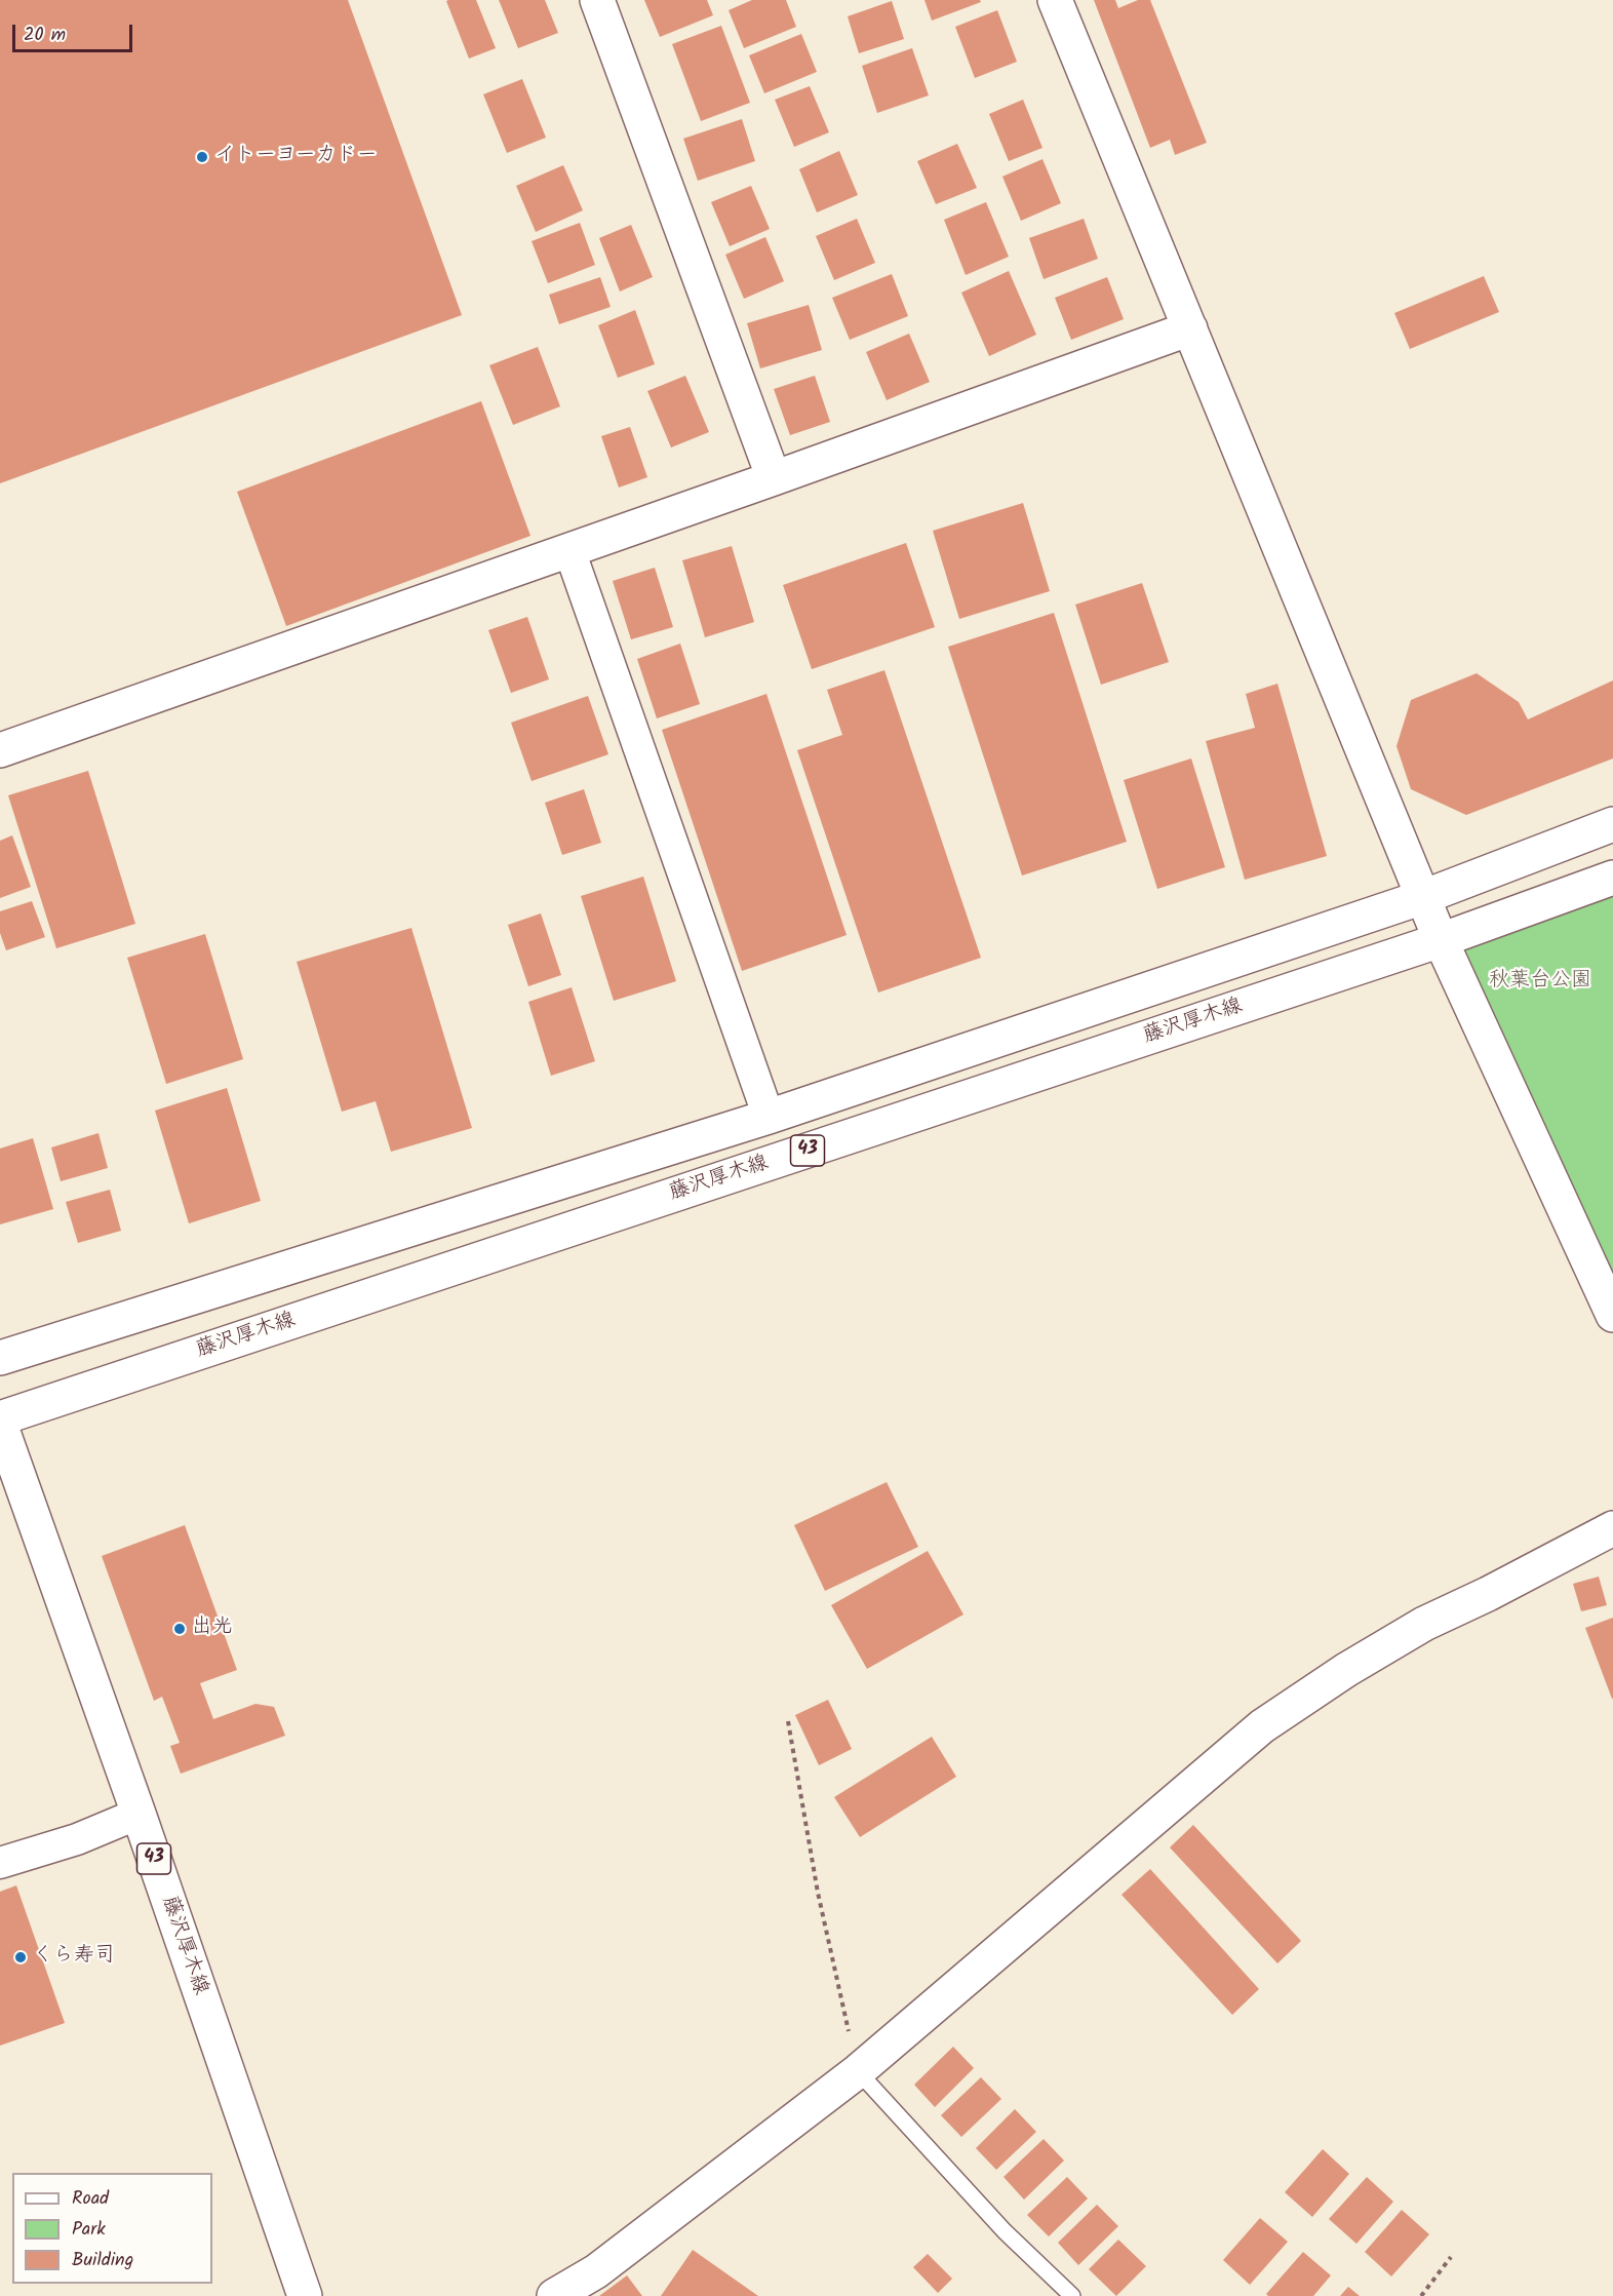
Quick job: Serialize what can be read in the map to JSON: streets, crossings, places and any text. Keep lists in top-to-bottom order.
{
  "streets": {
    "street": ["藤沢厚木線", "43"]
  },
  "parks": ["秋葉台公園"],
  "places": ["イトーヨーカドー", "出光", "くら寿司"],
  "legend": ["Road", "Park", "Building"],
  "scale_bar": "20 m"
}
